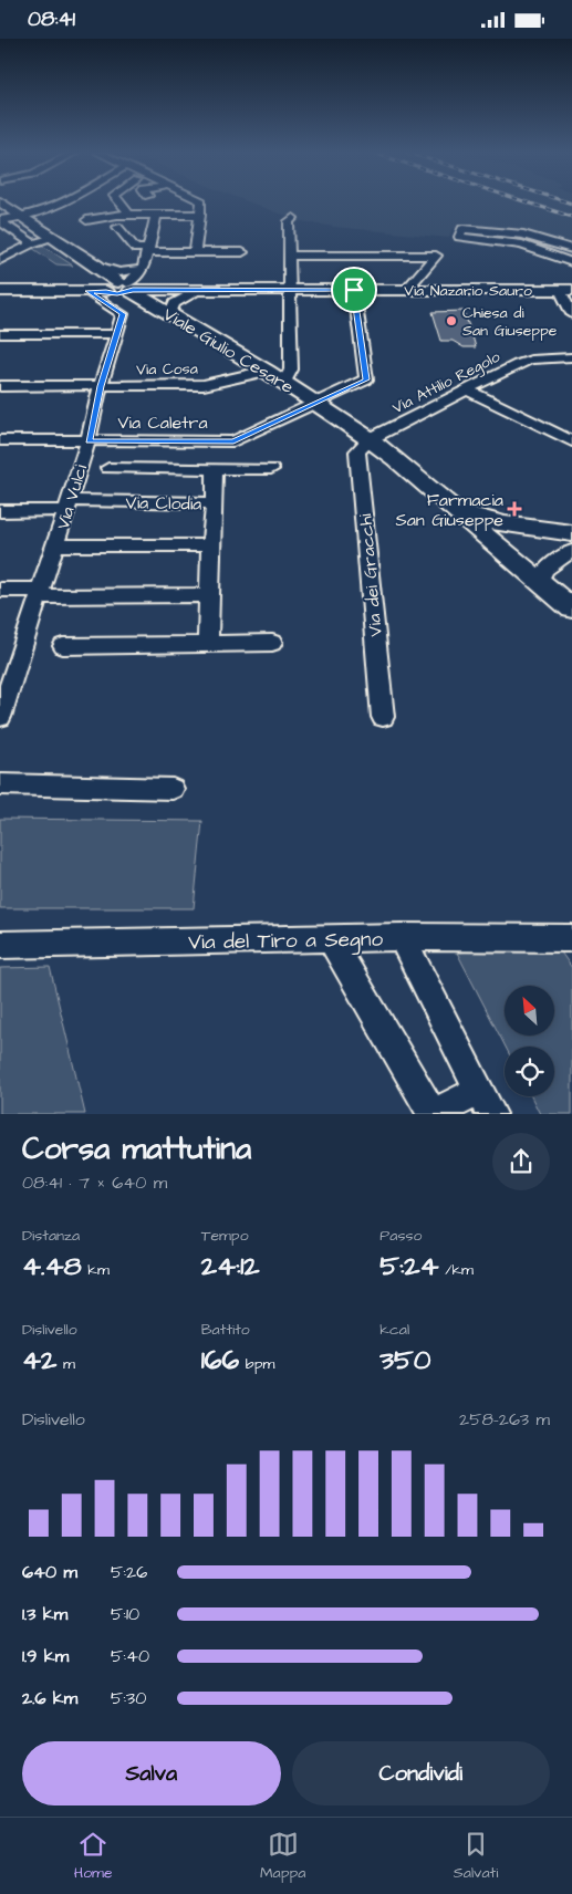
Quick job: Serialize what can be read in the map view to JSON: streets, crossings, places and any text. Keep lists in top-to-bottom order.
{
  "streets": {
    "main road": ["Via Nazario Sauro", "Viale Giulio Cesare"],
    "street": [
      "Via Cosa",
      "Via Attilio Regolo",
      "Via Caletra",
      "Via Vulci",
      "Via Clodia",
      "Via dei Gracchi",
      "Via del Tiro a Segno"
    ]
  },
  "crossings": [
    ["Via Nazario Sauro", "Viale Giulio Cesare"],
    ["Via Nazario Sauro", "Via Caletra"],
    ["Via Nazario Sauro", "Via Vulci"],
    ["Viale Giulio Cesare", "Via Cosa"],
    ["Viale Giulio Cesare", "Via Attilio Regolo"],
    ["Viale Giulio Cesare", "Via Caletra"],
    ["Viale Giulio Cesare", "Via dei Gracchi"],
    ["Via Cosa", "Via Vulci"],
    ["Via Attilio Regolo", "Via dei Gracchi"],
    ["Via Caletra", "Via Vulci"],
    ["Via Vulci", "Via Clodia"]
  ],
  "places": {
    "other": ["Chiesa di San Giuseppe"],
    "health": ["Farmacia San Giuseppe"]
  },
  "north": "top left",
  "page": {
    "status": "08:41",
    "heading": ["Corsa mattutina", "08:41 · 7 × 640 m"],
    "stats": [
      ["Distanza", "4.48 km"],
      ["Tempo", "24:12"],
      ["Passo", "5:24 /km"],
      ["Dislivello", "42 m"],
      ["Battito", "166 bpm"],
      ["kcal", "350"]
    ],
    "chart": ["Dislivello", "258–263 m"],
    "list": [
      {
        "name": "640 m",
        "note": "5:26"
      },
      {
        "name": "1.3 km",
        "note": "5:10"
      },
      {
        "name": "1.9 km",
        "note": "5:40"
      },
      {
        "name": "2.6 km",
        "note": "5:30"
      }
    ],
    "buttons": ["Salva", "Condividi"],
    "tabs": ["Home", "Mappa", "Salvati"]
  }
}
